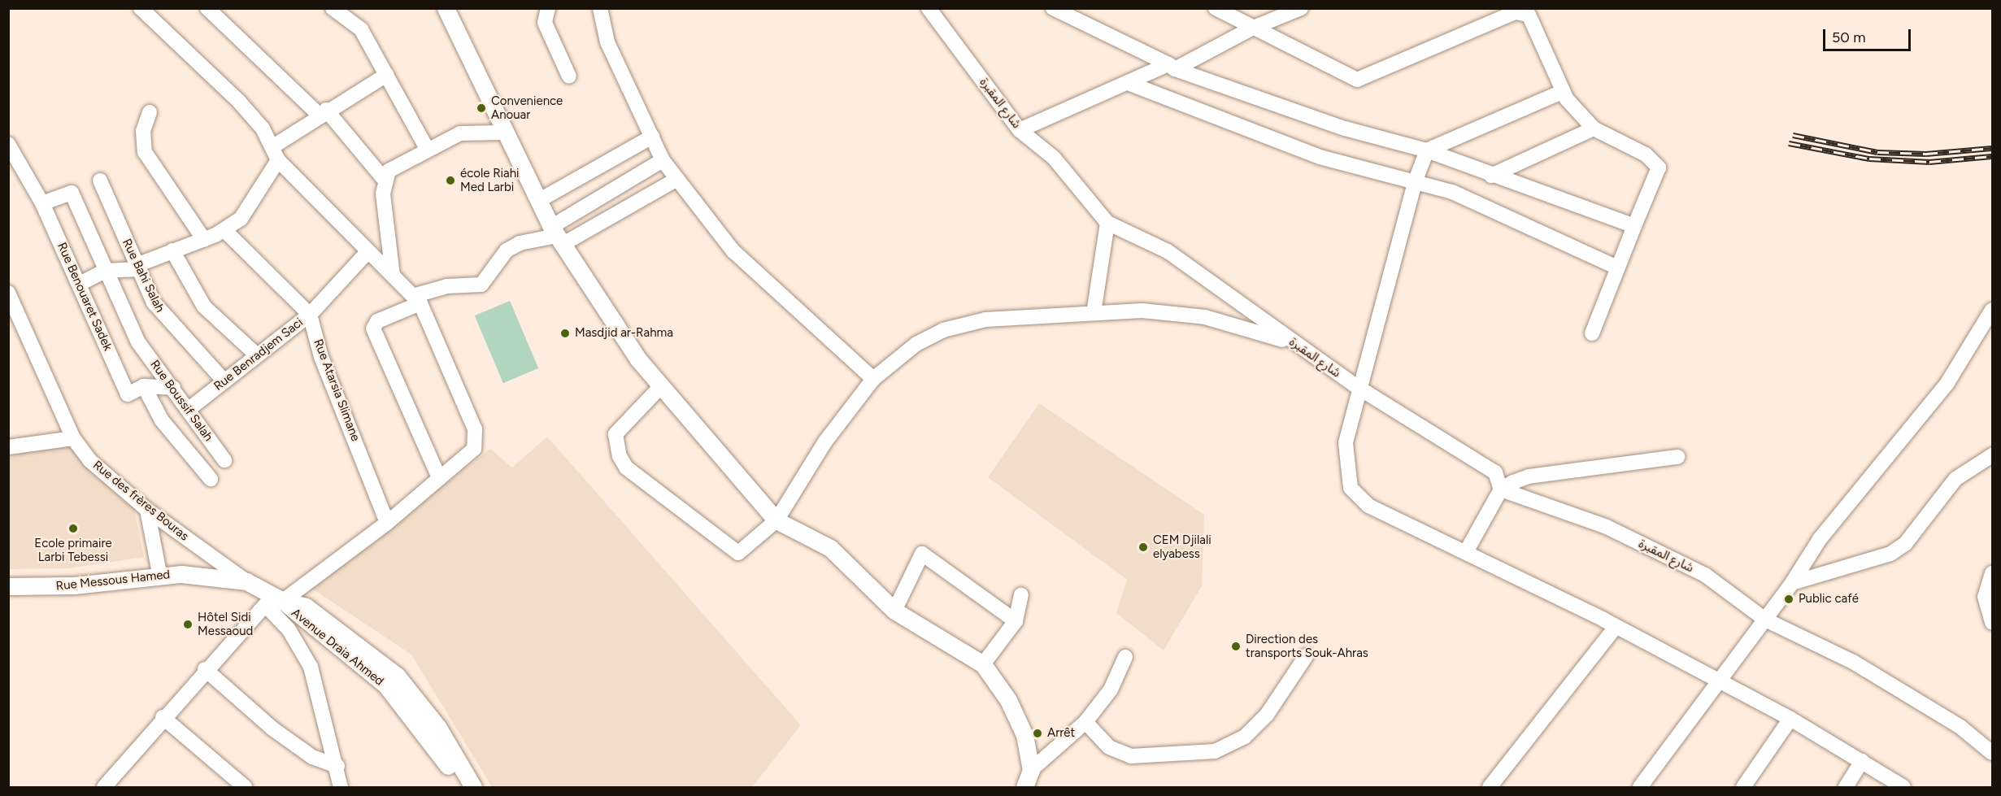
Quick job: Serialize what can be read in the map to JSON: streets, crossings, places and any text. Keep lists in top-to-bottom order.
{
  "streets": {
    "street": [
      "شارع المقبرة",
      "Rue Bahi Salah",
      "Rue Benouaret Sadek",
      "Rue Benradjem Saci",
      "Rue Atarsia Slimane",
      "Rue Boussif Salah",
      "Rue des frères Bouras",
      "Rue Messous Hamed",
      "Avenue Draia Ahmed"
    ]
  },
  "crossings": [
    ["Rue Bahi Salah", "Rue Benradjem Saci"],
    ["Rue Benouaret Sadek", "Rue Boussif Salah"],
    ["Rue Benradjem Saci", "Rue Atarsia Slimane"],
    ["Rue Benradjem Saci", "Rue Boussif Salah"],
    ["Rue des frères Bouras", "Rue Messous Hamed"],
    ["Rue des frères Bouras", "Avenue Draia Ahmed"]
  ],
  "places": [
    "Convenience Anouar",
    "école Riahi Med Larbi",
    "Masdjid ar-Rahma",
    "Ecole primaire Larbi Tebessi",
    "CEM Djilali elyabess",
    "Public café",
    "Hôtel Sidi Messaoud",
    "Direction des transports Souk-Ahras",
    "Arrêt"
  ],
  "scale_bar": "50 m"
}
